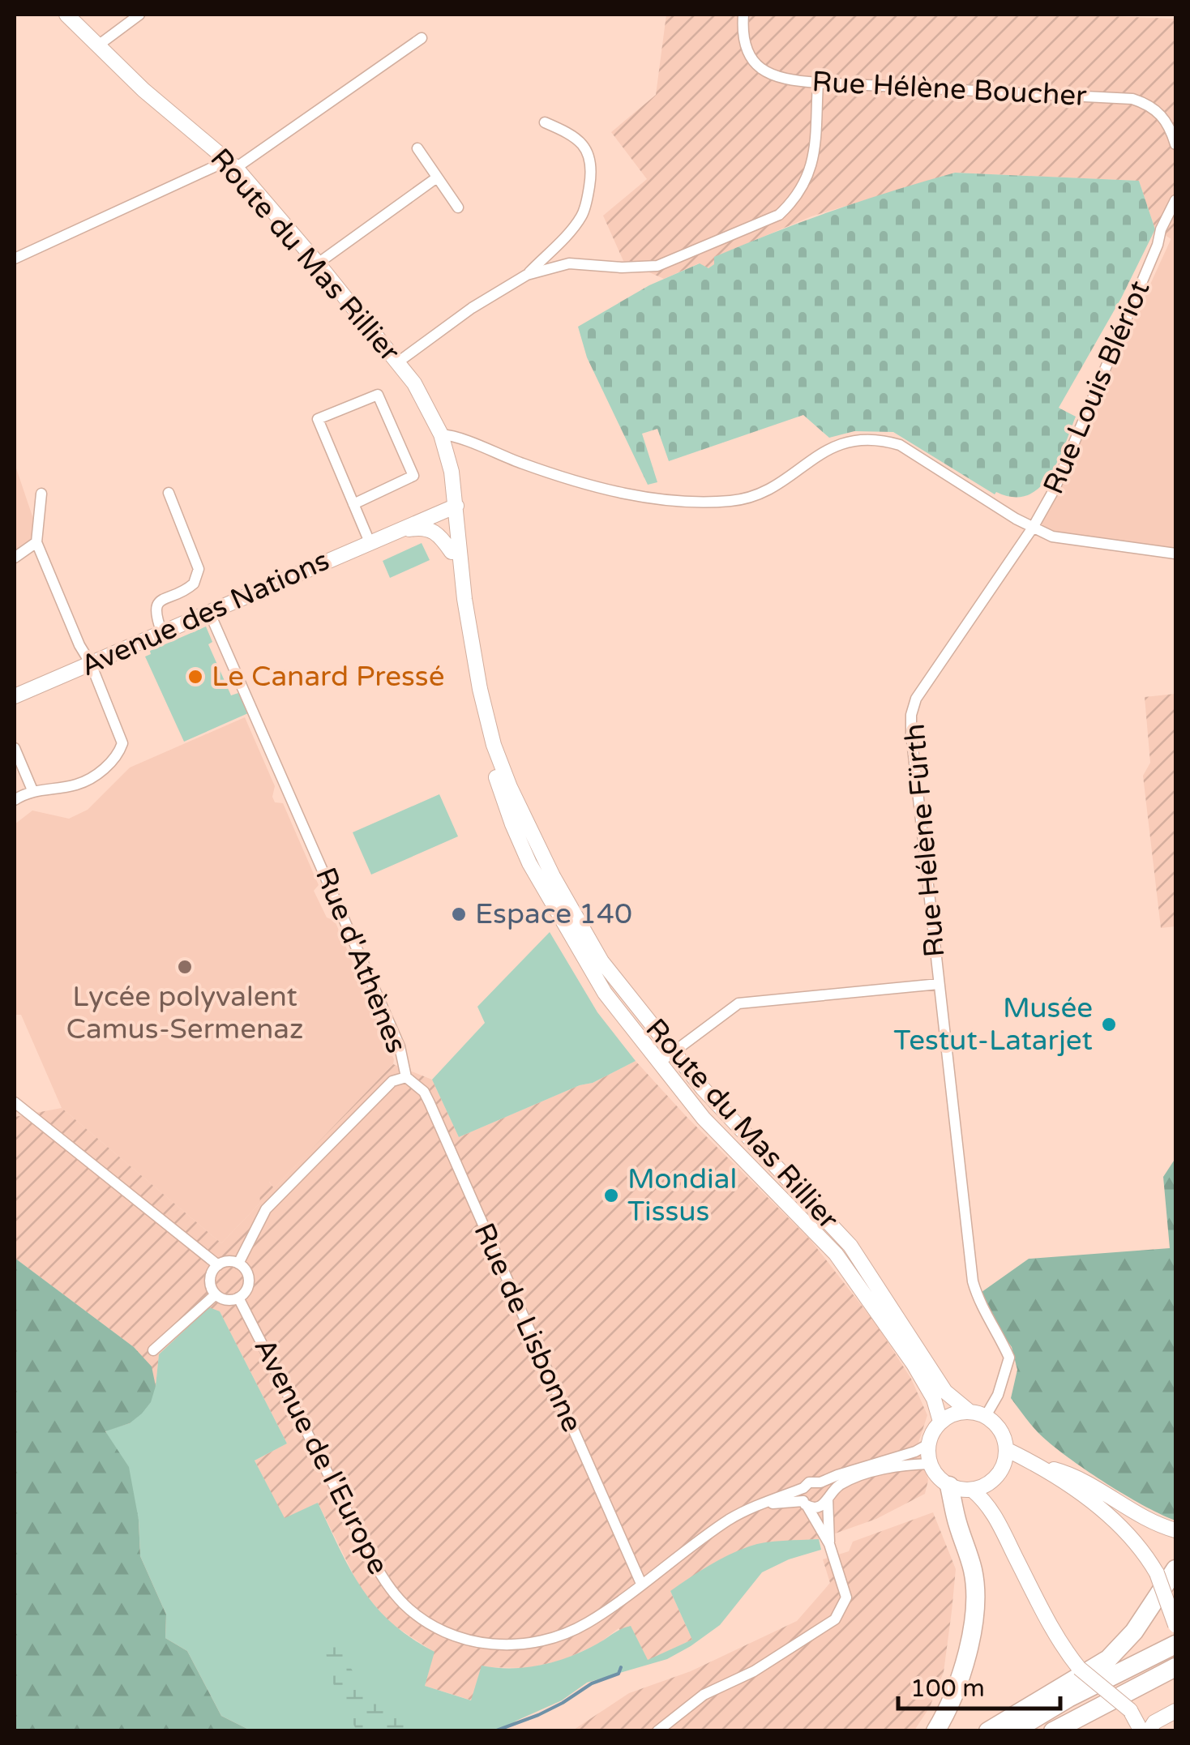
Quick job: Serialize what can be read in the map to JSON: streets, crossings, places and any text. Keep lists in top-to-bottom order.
{
  "streets": {
    "main road": ["Route du Mas Rillier", "Avenue des Nations"],
    "street": [
      "Rue Hélène Boucher",
      "Rue Louis Blériot",
      "Rue Hélène Fürth",
      "Rue d'Athènes",
      "Rue de Lisbonne",
      "Avenue de l'Europe"
    ]
  },
  "crossings": [
    ["Route du Mas Rillier", "Avenue des Nations"],
    ["Route du Mas Rillier", "Rue Hélène Fürth"],
    ["Rue Louis Blériot", "Rue Hélène Fürth"],
    ["Avenue des Nations", "Rue d'Athènes"],
    ["Rue d'Athènes", "Rue de Lisbonne"],
    ["Rue d'Athènes", "Avenue de l'Europe"],
    ["Rue de Lisbonne", "Avenue de l'Europe"]
  ],
  "places": [
    "Le Canard Pressé",
    "Espace 140",
    "Lycée polyvalent Camus-Sermenaz",
    "Musée Testut-Latarjet",
    "Mondial Tissus"
  ],
  "scale_bar": "100 m"
}
